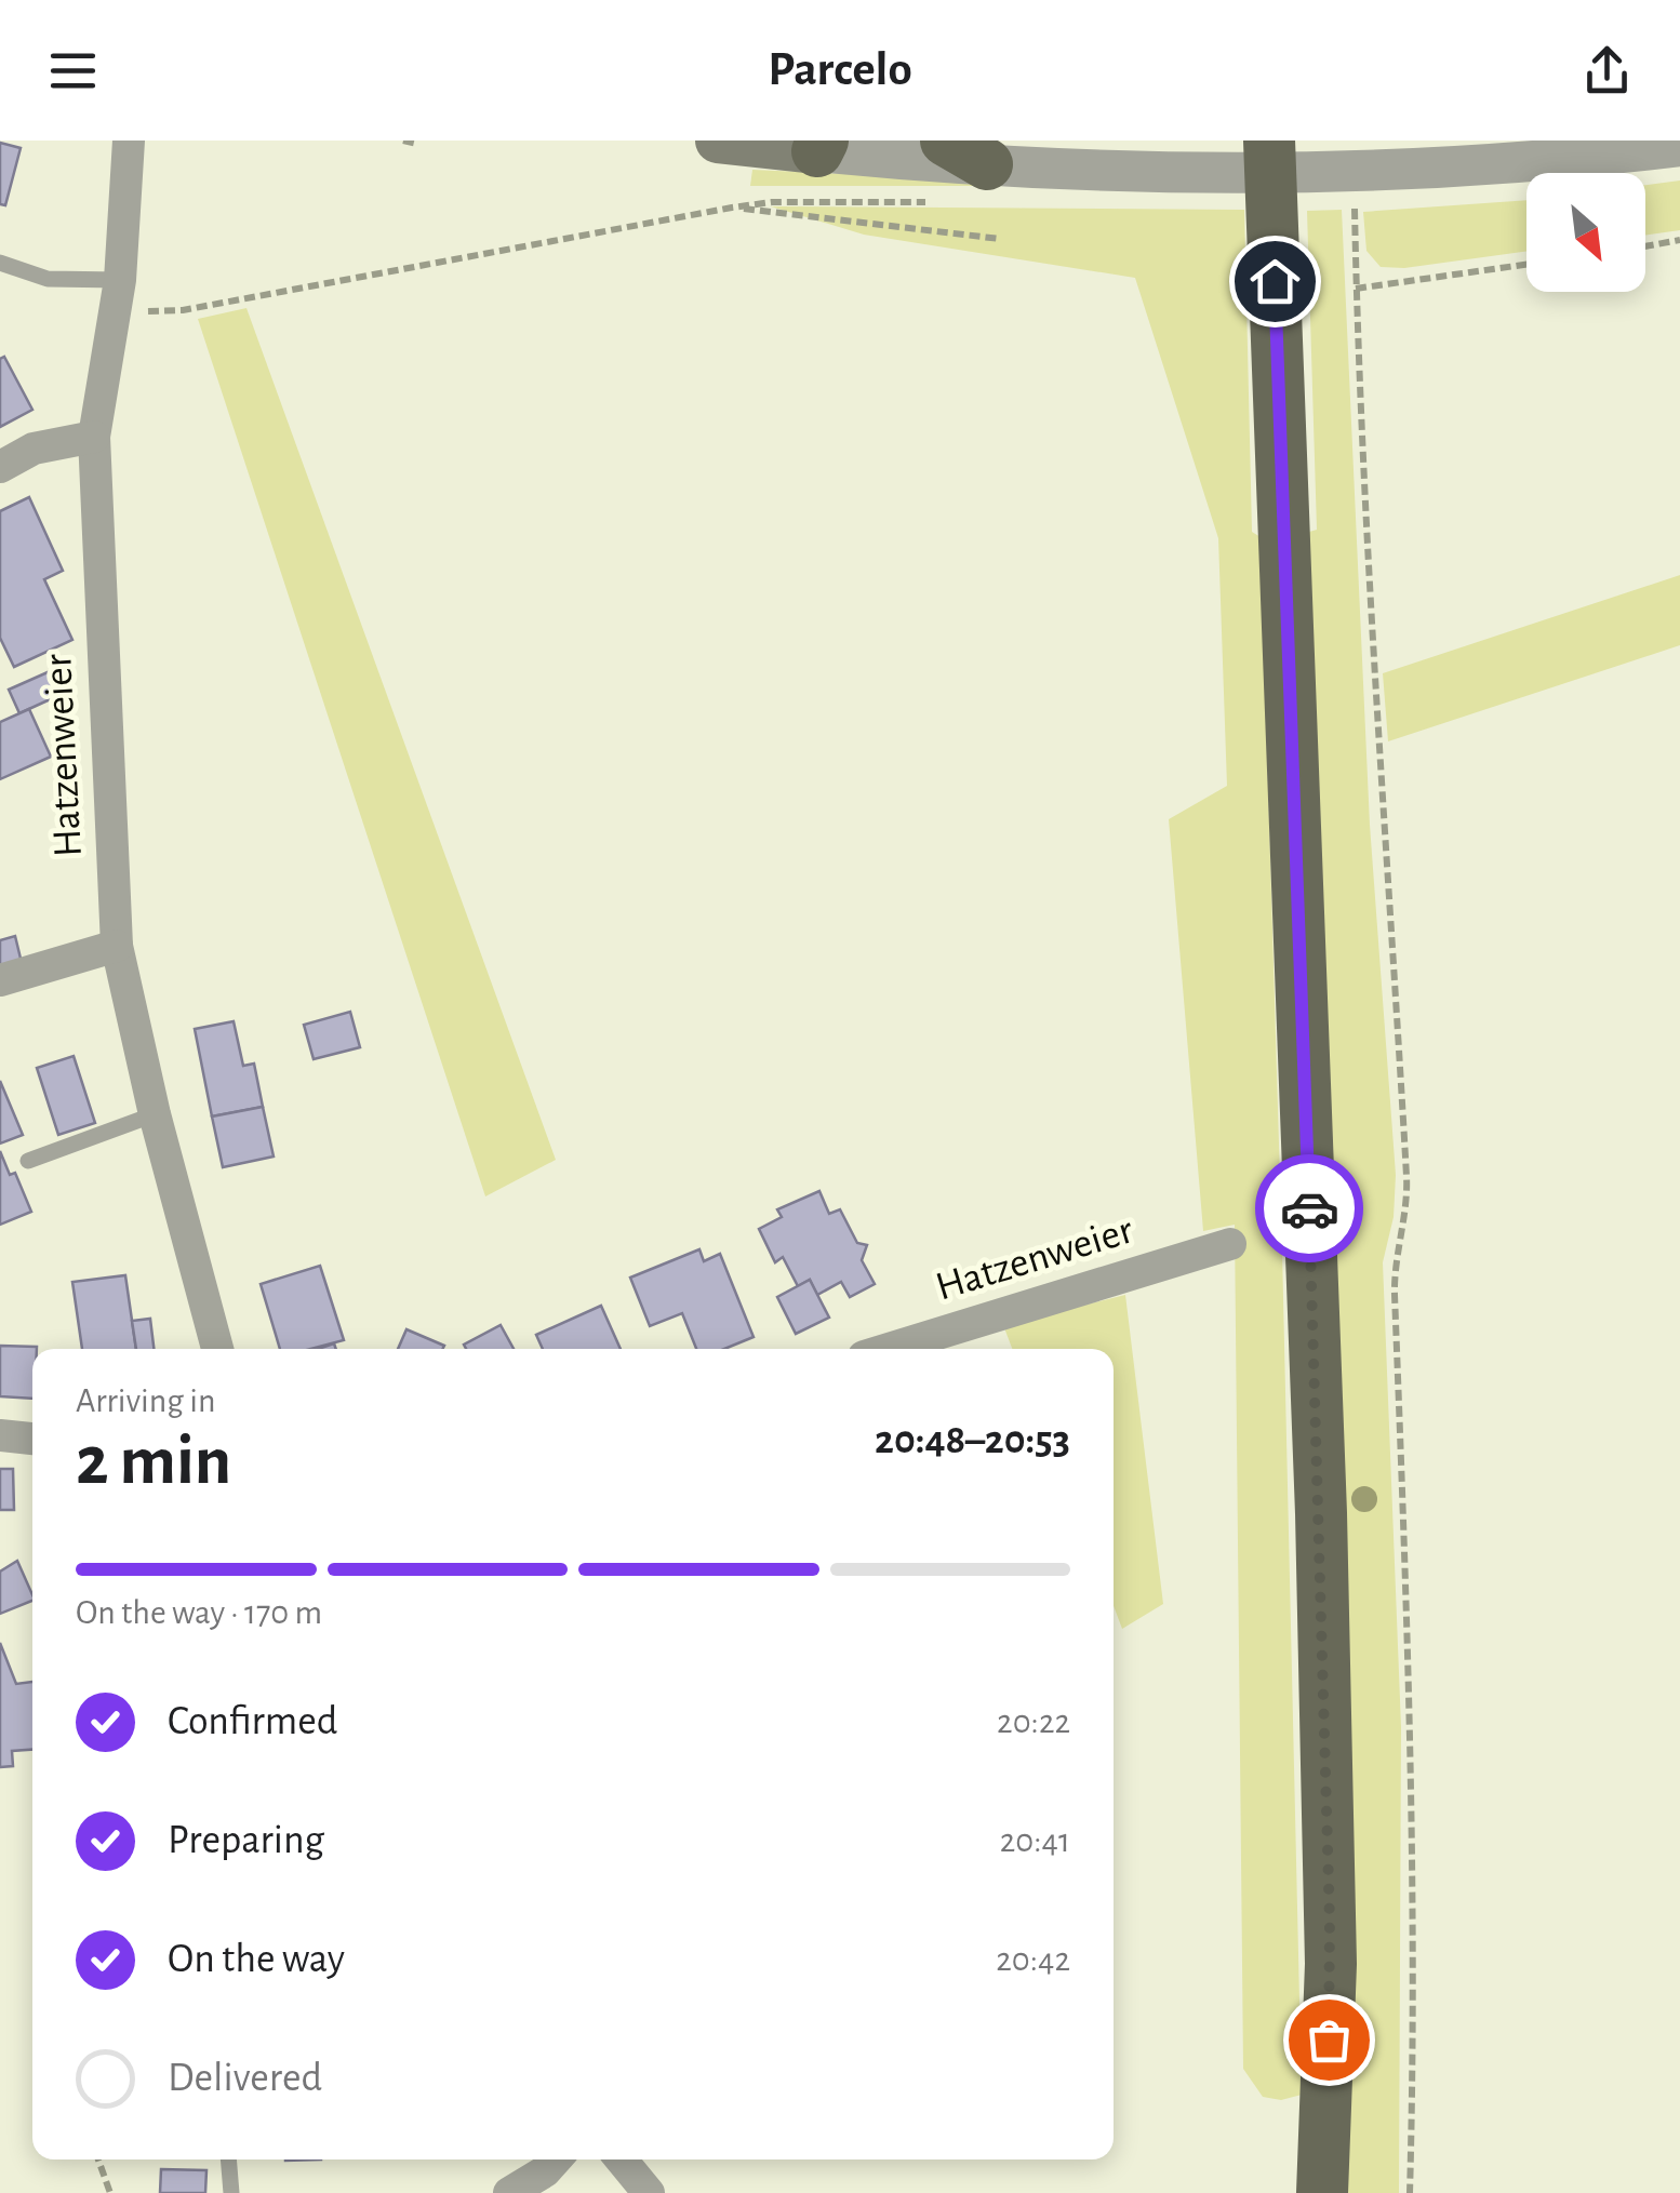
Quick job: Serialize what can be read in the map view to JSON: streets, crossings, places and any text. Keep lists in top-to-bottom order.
{
  "streets": {
    "street": ["Hatzenweier"]
  },
  "north": "bottom right",
  "page": {
    "header": "Parcelo",
    "heading": ["2 min", "Arriving in", "20:48–20:53"],
    "bar": "On the way · 170 m",
    "list": [
      ["Confirmed", "20:22"],
      ["Preparing", "20:41"],
      ["On the way", "20:42"],
      "Delivered"
    ]
  }
}
